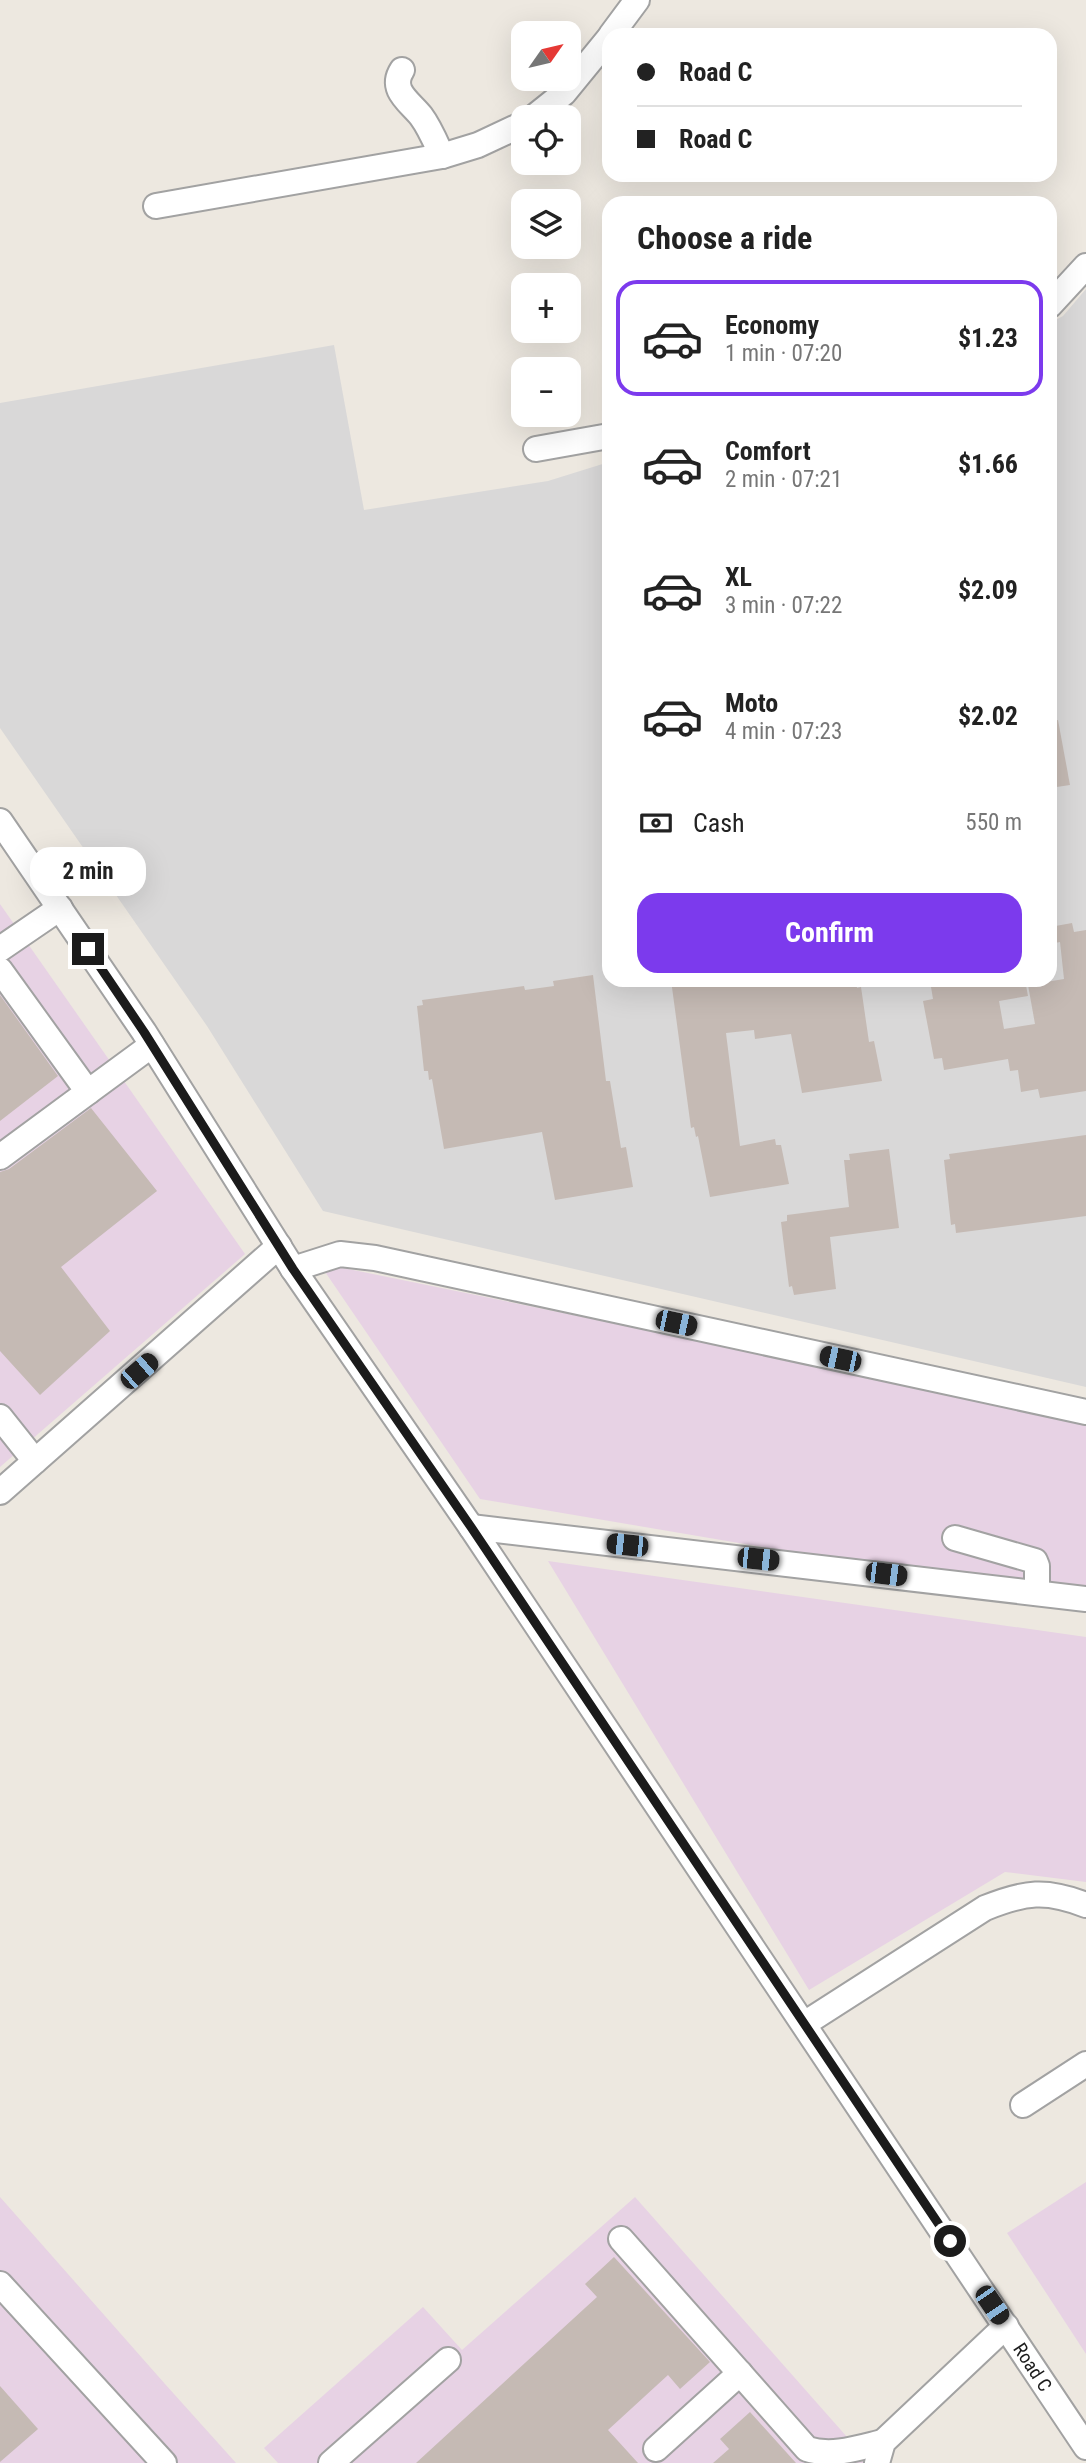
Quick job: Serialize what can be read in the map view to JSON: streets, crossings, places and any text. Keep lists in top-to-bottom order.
{
  "streets": {
    "street": ["Road C"]
  },
  "north": "top right",
  "page": {
    "map_buttons": ["+", "−"],
    "banner": ["Road C", "Road C"],
    "heading": "Choose a ride",
    "list": [
      {
        "name": "Economy",
        "note": "1 min · 07:20",
        "value": "$1.23"
      },
      {
        "name": "Comfort",
        "note": "2 min · 07:21",
        "value": "$1.66"
      },
      {
        "name": "XL",
        "note": "3 min · 07:22",
        "value": "$2.09"
      },
      {
        "name": "Moto",
        "note": "4 min · 07:23",
        "value": "$2.02"
      }
    ],
    "pay": ["Cash", "550 m"],
    "bubble": "2 min",
    "buttons": "Confirm"
  }
}
